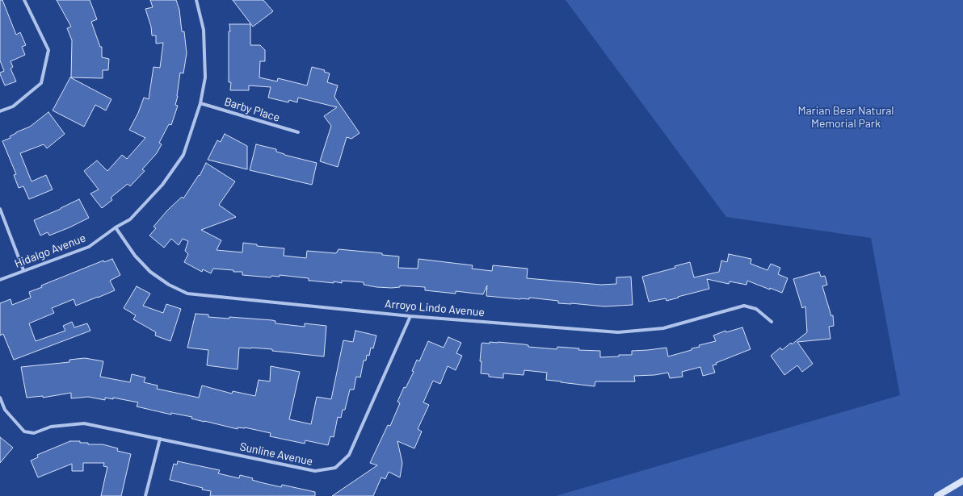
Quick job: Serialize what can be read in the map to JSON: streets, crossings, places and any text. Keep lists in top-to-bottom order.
{
  "streets": {
    "street": [
      "Barby Place",
      "Hidalgo Avenue",
      "Arroyo Lindo Avenue",
      "Sunline Avenue"
    ]
  },
  "crossings": [
    ["Barby Place", "Hidalgo Avenue"],
    ["Hidalgo Avenue", "Arroyo Lindo Avenue"],
    ["Arroyo Lindo Avenue", "Sunline Avenue"]
  ],
  "parks": ["Marian Bear Natural Memorial Park"]
}
